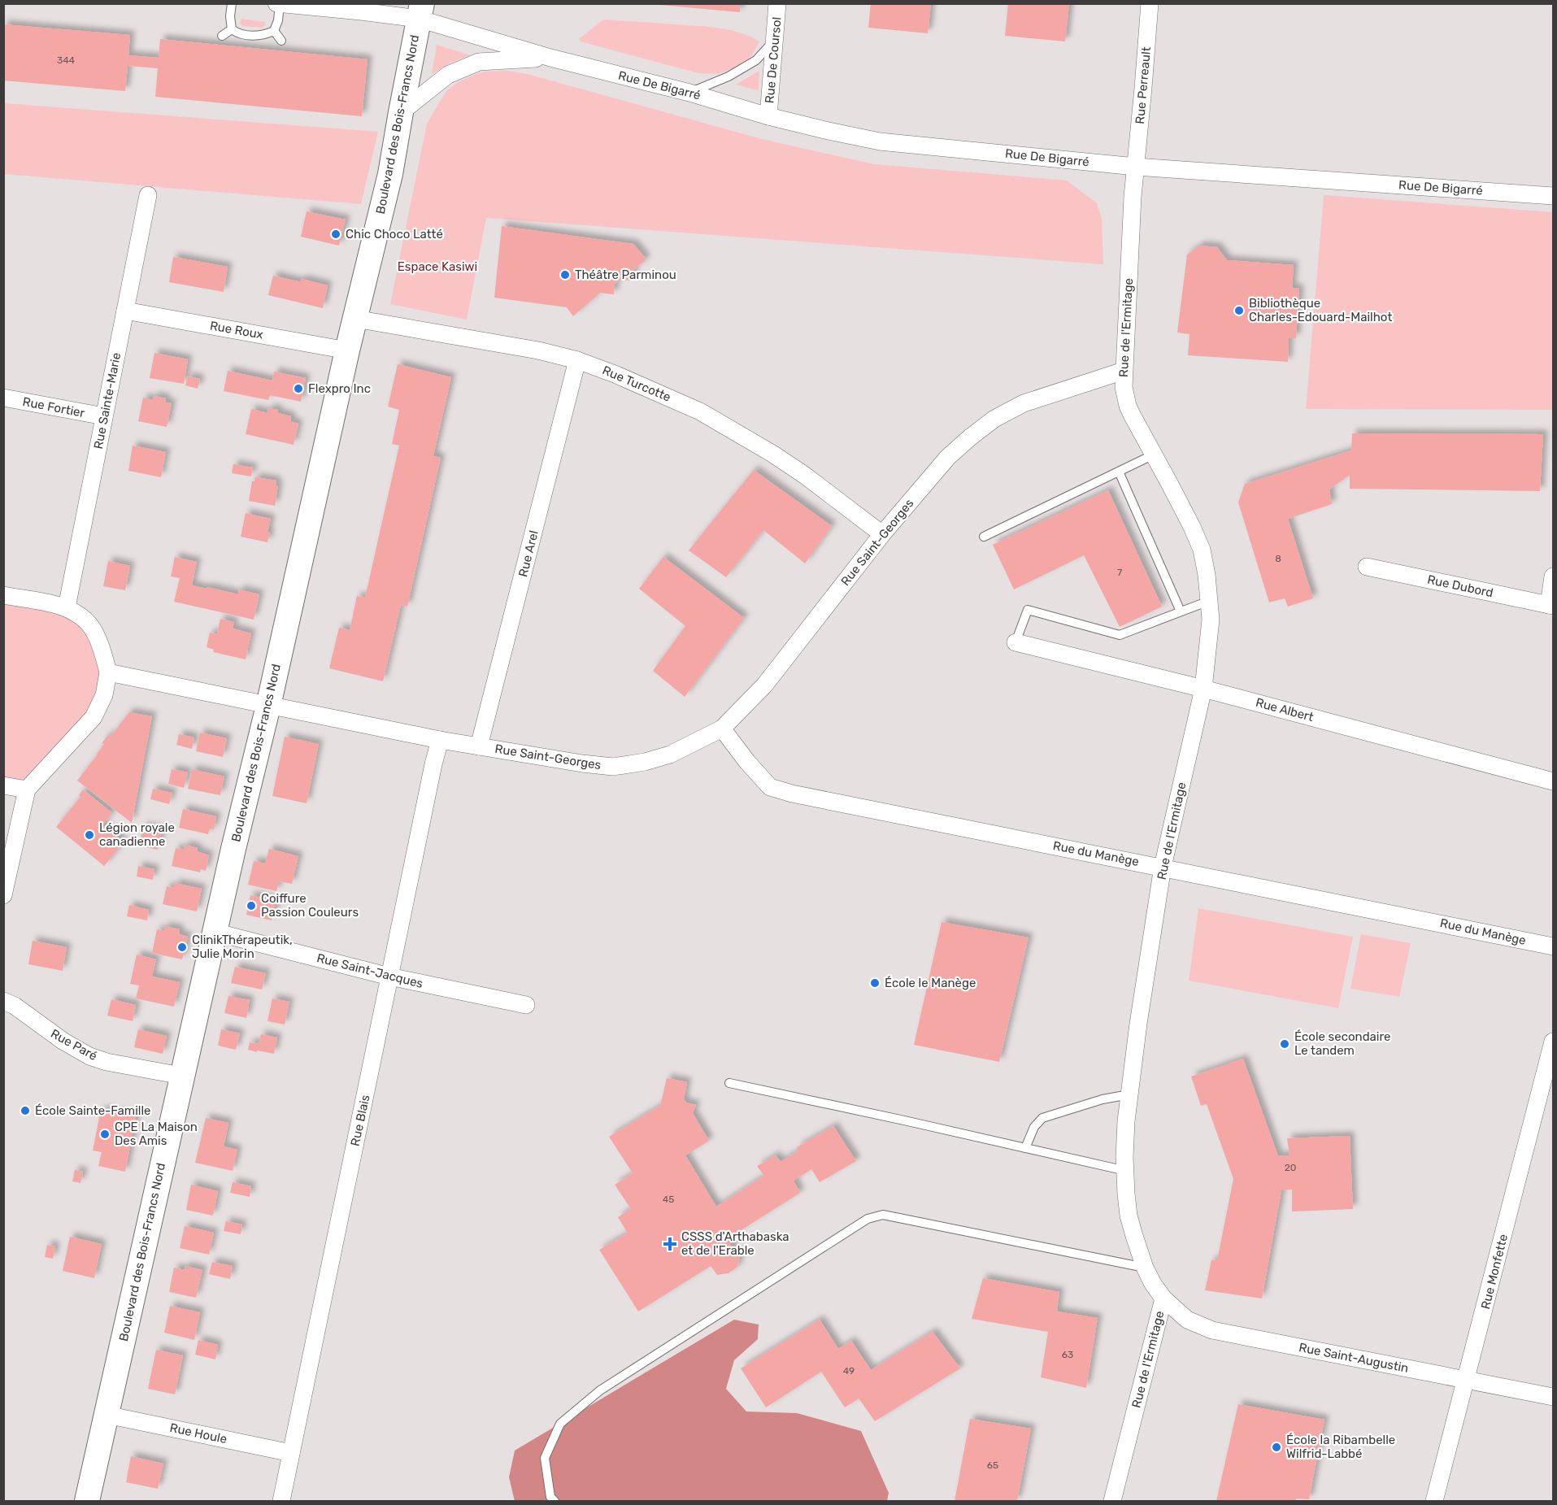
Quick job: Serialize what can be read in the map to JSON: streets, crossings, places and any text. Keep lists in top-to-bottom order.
{
  "streets": {
    "street": [
      "Rue De Coursol",
      "Rue De Bigarré",
      "Rue Perreault",
      "Boulevard des Bois-Francs Nord",
      "Rue de l'Ermitage",
      "Rue Roux",
      "Rue Turcotte",
      "Rue Sainte-Marie",
      "Rue Fortier",
      "Rue Saint-Georges",
      "Rue Arel",
      "Rue Dubord",
      "Rue Albert",
      "Rue du Manège",
      "Rue Saint-Jacques",
      "Rue Paré",
      "Rue Blais",
      "Rue Monfette",
      "Rue Saint-Augustin",
      "Rue Houle"
    ]
  },
  "crossings": [
    ["Rue De Coursol", "Rue De Bigarré"],
    ["Rue De Bigarré", "Rue Perreault"],
    ["Rue De Bigarré", "Boulevard des Bois-Francs Nord"],
    ["Rue De Bigarré", "Rue de l'Ermitage"],
    ["Rue Perreault", "Rue de l'Ermitage"],
    ["Boulevard des Bois-Francs Nord", "Rue Roux"],
    ["Boulevard des Bois-Francs Nord", "Rue Turcotte"],
    ["Boulevard des Bois-Francs Nord", "Rue Saint-Georges"],
    ["Boulevard des Bois-Francs Nord", "Rue Saint-Jacques"],
    ["Boulevard des Bois-Francs Nord", "Rue Paré"],
    ["Boulevard des Bois-Francs Nord", "Rue Houle"],
    ["Rue de l'Ermitage", "Rue Saint-Georges"],
    ["Rue de l'Ermitage", "Rue Albert"],
    ["Rue de l'Ermitage", "Rue du Manège"],
    ["Rue de l'Ermitage", "Rue Saint-Augustin"],
    ["Rue Roux", "Rue Sainte-Marie"],
    ["Rue Turcotte", "Rue Saint-Georges"],
    ["Rue Turcotte", "Rue Arel"],
    ["Rue Sainte-Marie", "Rue Fortier"],
    ["Rue Saint-Georges", "Rue Arel"],
    ["Rue Saint-Georges", "Rue du Manège"],
    ["Rue Saint-Georges", "Rue Blais"],
    ["Rue Saint-Jacques", "Rue Blais"],
    ["Rue Blais", "Rue Houle"],
    ["Rue Monfette", "Rue Saint-Augustin"]
  ],
  "parks": ["Espace Kasiwi"],
  "places": {
    "other": [
      "Chic Choco Latté",
      "Théâtre Parminou",
      "Bibliothèque Charles-Edouard-Mailhot",
      "Flexpro Inc",
      "Légion royale canadienne",
      "Coiffure Passion Couleurs",
      "ClinikThérapeutik, Julie Morin",
      "École le Manège",
      "École secondaire Le tandem",
      "École Sainte-Famille",
      "CPE La Maison Des Amis",
      "École la Ribambelle Wilfrid-Labbé"
    ],
    "health": ["CSSS d'Arthabaska et de l'Erable"]
  },
  "house_numbers": [
    "344",
    "8",
    "7",
    "20",
    "45",
    "63",
    "49",
    "65"
  ]
}
